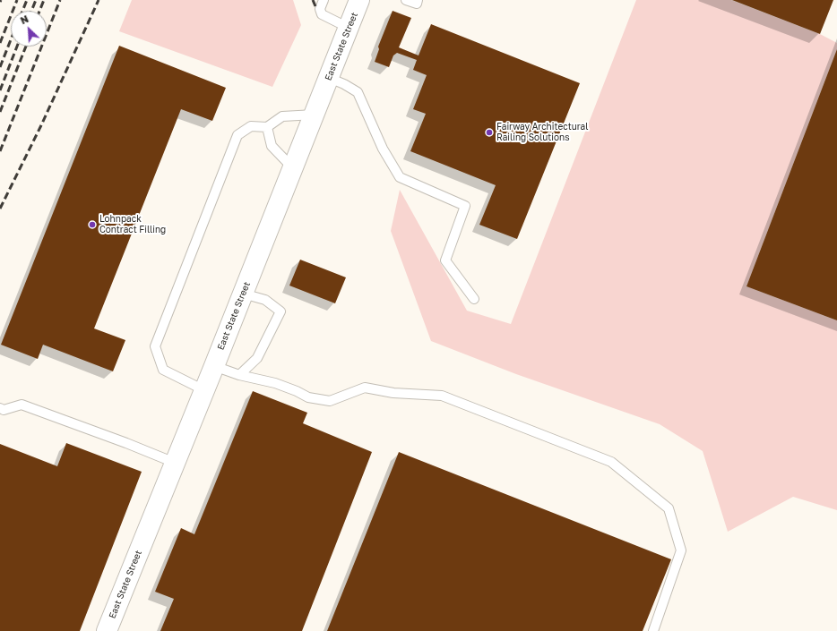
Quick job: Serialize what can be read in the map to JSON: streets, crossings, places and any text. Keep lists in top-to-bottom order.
{
  "streets": {
    "street": ["East State Street"]
  },
  "places": ["Fairway Architectural Railing Solutions", "Lohnpack Contract Filling"],
  "north": "top left"
}
